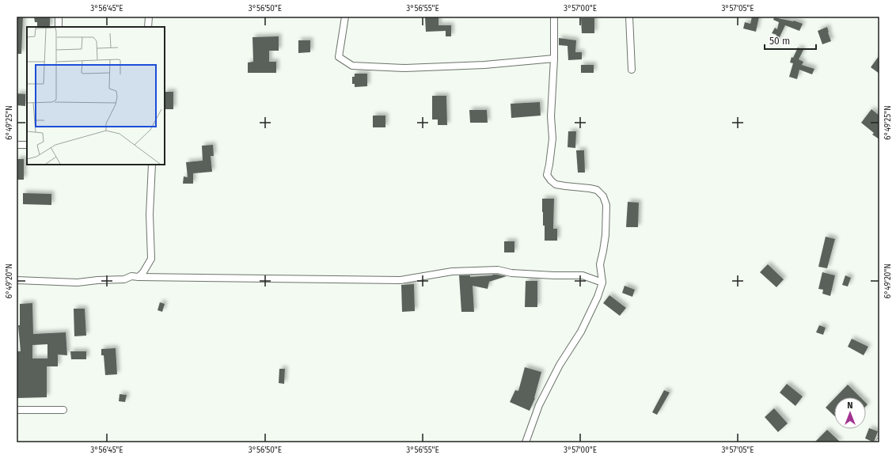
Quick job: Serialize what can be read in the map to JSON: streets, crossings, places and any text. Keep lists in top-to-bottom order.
{
  "scale_bar": "50 m",
  "north": "top",
  "coordinates": [
    "3°56'45\"E",
    "3°56'50\"E",
    "3°56'55\"E",
    "3°57'00\"E",
    "3°57'05\"E",
    "6°49'25\"N",
    "6°49'20\"N"
  ]
}
